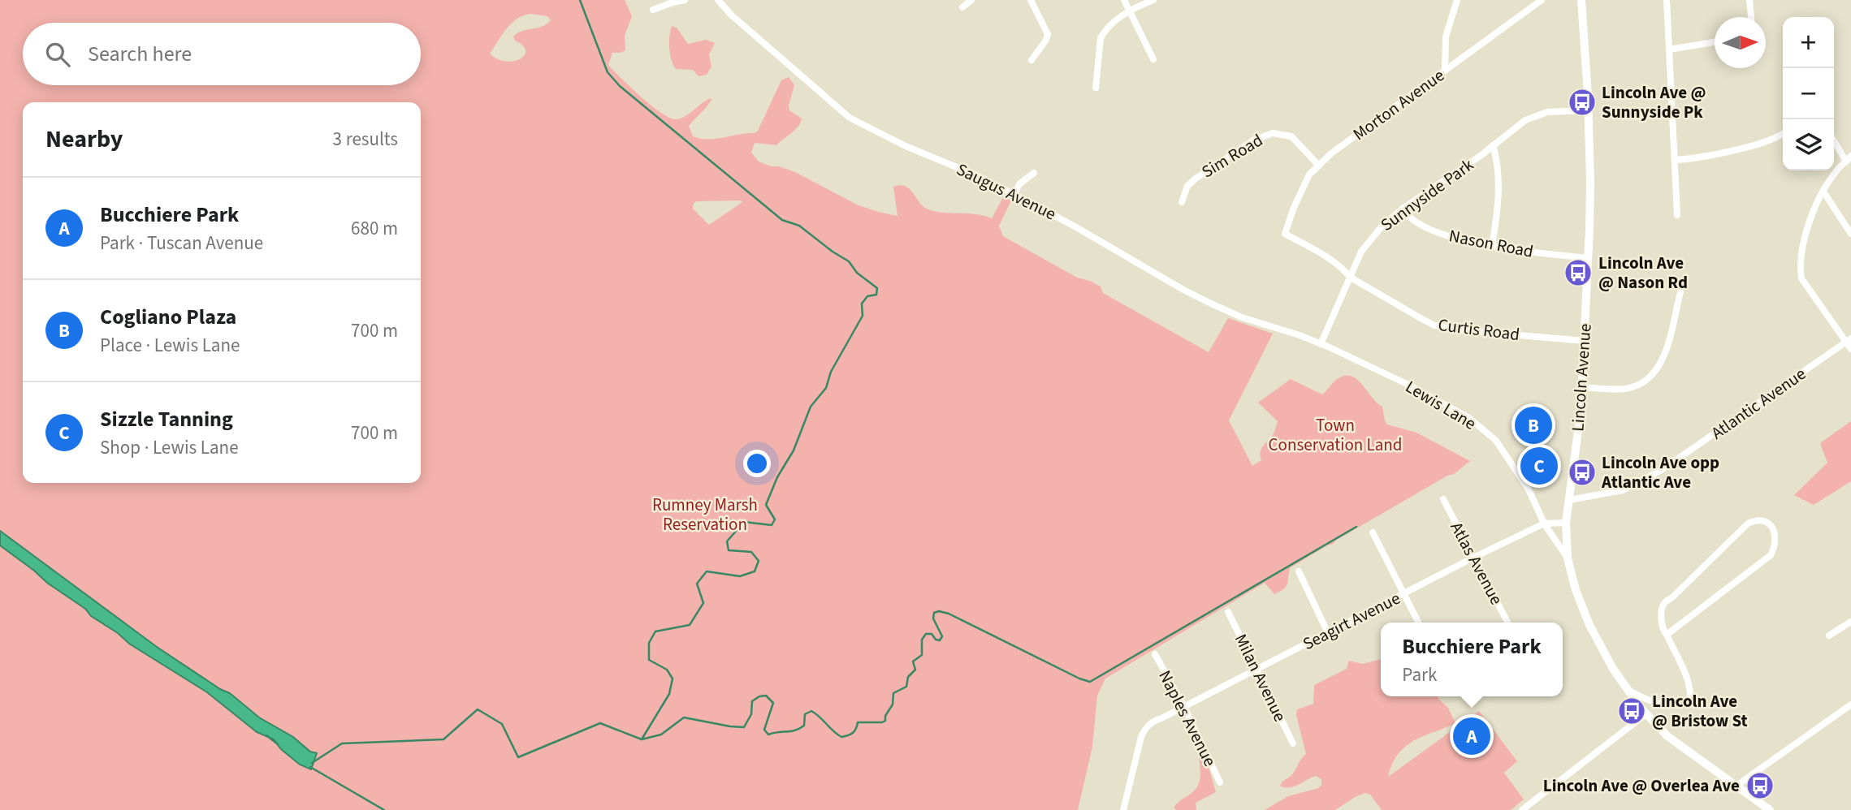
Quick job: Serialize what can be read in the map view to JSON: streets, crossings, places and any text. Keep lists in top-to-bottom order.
{
  "streets": {
    "main road": ["Lincoln Avenue"],
    "street": [
      "Morton Avenue",
      "Sim Road",
      "Saugus Avenue",
      "Sunnyside Park",
      "Nason Road",
      "Curtis Road",
      "Atlantic Avenue",
      "Lewis Lane",
      "Atlas Avenue",
      "Seagirt Avenue",
      "Milan Avenue",
      "Naples Avenue"
    ]
  },
  "crossings": [
    ["Morton Avenue", "Sim Road"],
    ["Morton Avenue", "Curtis Road"],
    ["Saugus Avenue", "Sunnyside Park"],
    ["Saugus Avenue", "Lewis Lane"],
    ["Sunnyside Park", "Nason Road"],
    ["Sunnyside Park", "Curtis Road"],
    ["Sunnyside Park", "Lincoln Avenue"],
    ["Sunnyside Park", "Lewis Lane"],
    ["Nason Road", "Lincoln Avenue"],
    ["Curtis Road", "Lincoln Avenue"],
    ["Lincoln Avenue", "Atlantic Avenue"],
    ["Lincoln Avenue", "Lewis Lane"],
    ["Lincoln Avenue", "Seagirt Avenue"],
    ["Lewis Lane", "Seagirt Avenue"],
    ["Atlas Avenue", "Seagirt Avenue"],
    ["Seagirt Avenue", "Milan Avenue"],
    ["Seagirt Avenue", "Naples Avenue"]
  ],
  "parks": ["Town Conservation Land", "Rumney Marsh Reservation"],
  "places": {
    "bus stop": [
      "Lincoln Ave @ Sunnyside Pk",
      "Lincoln Ave @ Nason Rd",
      "Lincoln Ave opp Atlantic Ave",
      "Lincoln Ave @ Bristow St",
      "Lincoln Ave @ Overlea Ave"
    ]
  },
  "north": "right",
  "page": {
    "map_buttons": ["+", "−"],
    "search": "Search here",
    "heading": ["Nearby", "3 results"],
    "list": [
      {
        "mark": "A",
        "name": "Bucchiere Park",
        "note": "Park · Tuscan Avenue",
        "value": "680 m"
      },
      {
        "mark": "B",
        "name": "Cogliano Plaza",
        "note": "Place · Lewis Lane",
        "value": "700 m"
      },
      {
        "mark": "C",
        "name": "Sizzle Tanning",
        "note": "Shop · Lewis Lane",
        "value": "700 m"
      }
    ],
    "pins": ["B", "C", "A"],
    "popup": ["Bucchiere Park", "Park"]
  }
}
